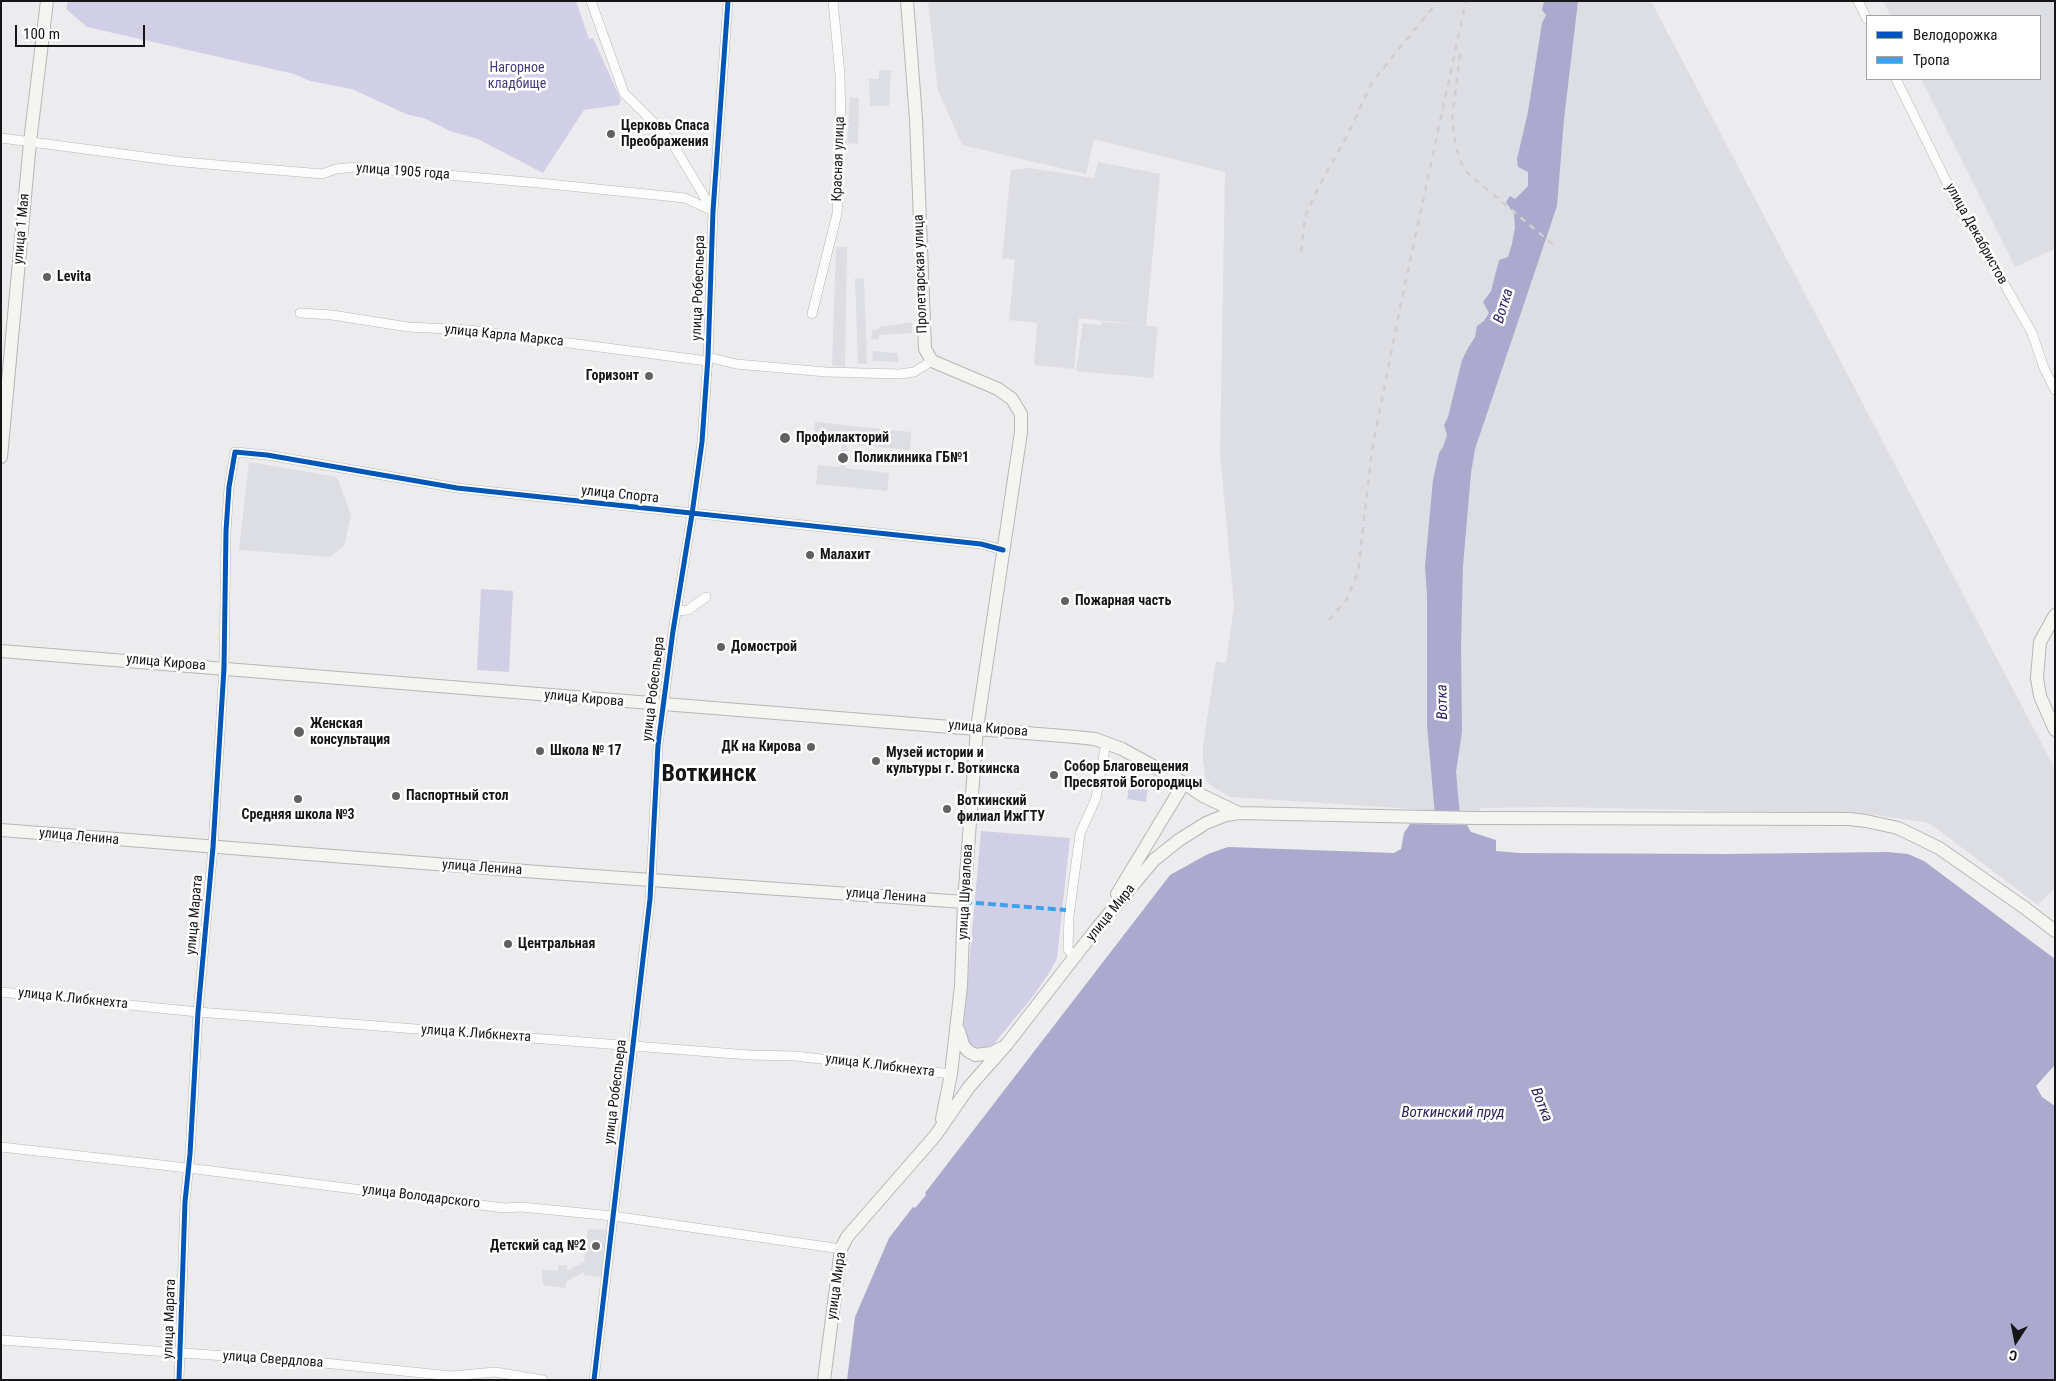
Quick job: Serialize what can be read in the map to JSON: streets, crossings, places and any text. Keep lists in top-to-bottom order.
{
  "streets": {
    "main road": [
      "улица 1 Мая",
      "Пролетарская улица",
      "улица Кирова",
      "улица Ленина",
      "улица Шувалова",
      "улица Мира"
    ],
    "street": [
      "Красная улица",
      "улица 1905 года",
      "улица Декабристов",
      "улица Робеспьера",
      "улица Карла Маркса",
      "улица Спорта",
      "улица Марата",
      "улица К.Либкнехта",
      "улица Володарского",
      "улица Свердлова"
    ]
  },
  "crossings": [
    ["улица 1905 года", "улица 1 Мая"],
    ["улица 1905 года", "улица Робеспьера"],
    ["Пролетарская улица", "улица Карла Маркса"],
    ["улица Робеспьера", "улица Карла Маркса"],
    ["улица Робеспьера", "улица Спорта"],
    ["улица Робеспьера", "улица Кирова"],
    ["улица Робеспьера", "улица Ленина"],
    ["улица Робеспьера", "улица К.Либкнехта"],
    ["улица Робеспьера", "улица Володарского"],
    ["улица Спорта", "улица Шувалова"],
    ["улица Спорта", "улица Марата"],
    ["улица Кирова", "улица Шувалова"],
    ["улица Кирова", "улица Мира"],
    ["улица Кирова", "улица Марата"],
    ["улица Ленина", "улица Шувалова"],
    ["улица Ленина", "улица Марата"],
    ["улица Шувалова", "улица Мира"],
    ["улица Мира", "улица К.Либкнехта"],
    ["улица Мира", "улица Володарского"],
    ["улица Марата", "улица К.Либкнехта"],
    ["улица Марата", "улица Володарского"],
    ["улица Марата", "улица Свердлова"]
  ],
  "districts": ["Воткинск"],
  "water": ["Вотка", "Воткинский пруд"],
  "parks": ["Нагорное кладбище"],
  "places": [
    "Церковь Спаса Преображения",
    "Levita",
    "Горизонт",
    "Профилакторий",
    "Поликлиника ГБ№1",
    "Малахит",
    "Пожарная часть",
    "Домострой",
    "Женская консультация",
    "ДК на Кирова",
    "Школа № 17",
    "Музей истории и культуры г. Воткинска",
    "Собор Благовещения Пресвятой Богородицы",
    "Паспортный стол",
    "Средняя школа №3",
    "Воткинский филиал ИжГТУ",
    "Центральная",
    "Детский сад №2"
  ],
  "legend": ["Велодорожка", "Тропа"],
  "scale_bar": "100 m",
  "north": "bottom"
}
